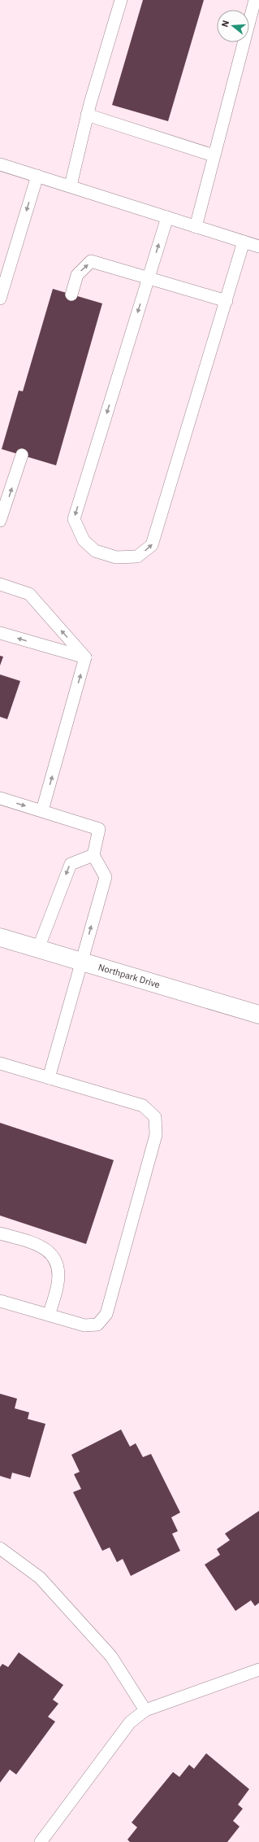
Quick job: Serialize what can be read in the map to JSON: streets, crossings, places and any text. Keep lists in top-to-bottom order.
{
  "streets": {
    "street": ["Northpark Drive"]
  },
  "north": "left"
}
